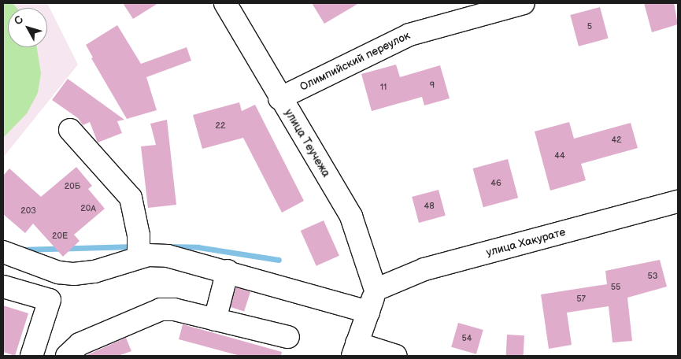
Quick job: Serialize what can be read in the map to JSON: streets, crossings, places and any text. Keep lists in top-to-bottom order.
{
  "streets": {
    "street": ["Олимпийский переулок", "улица Теучежа", "улица Хакурате"]
  },
  "crossings": [
    ["Олимпийский переулок", "улица Теучежа"],
    ["улица Теучежа", "улица Хакурате"]
  ],
  "house_numbers": [
    "5",
    "9",
    "11",
    "22",
    "42",
    "44",
    "46",
    "20Б",
    "48",
    "20А",
    "20З",
    "20Е",
    "53",
    "55",
    "57",
    "54"
  ],
  "north": "top left"
}
